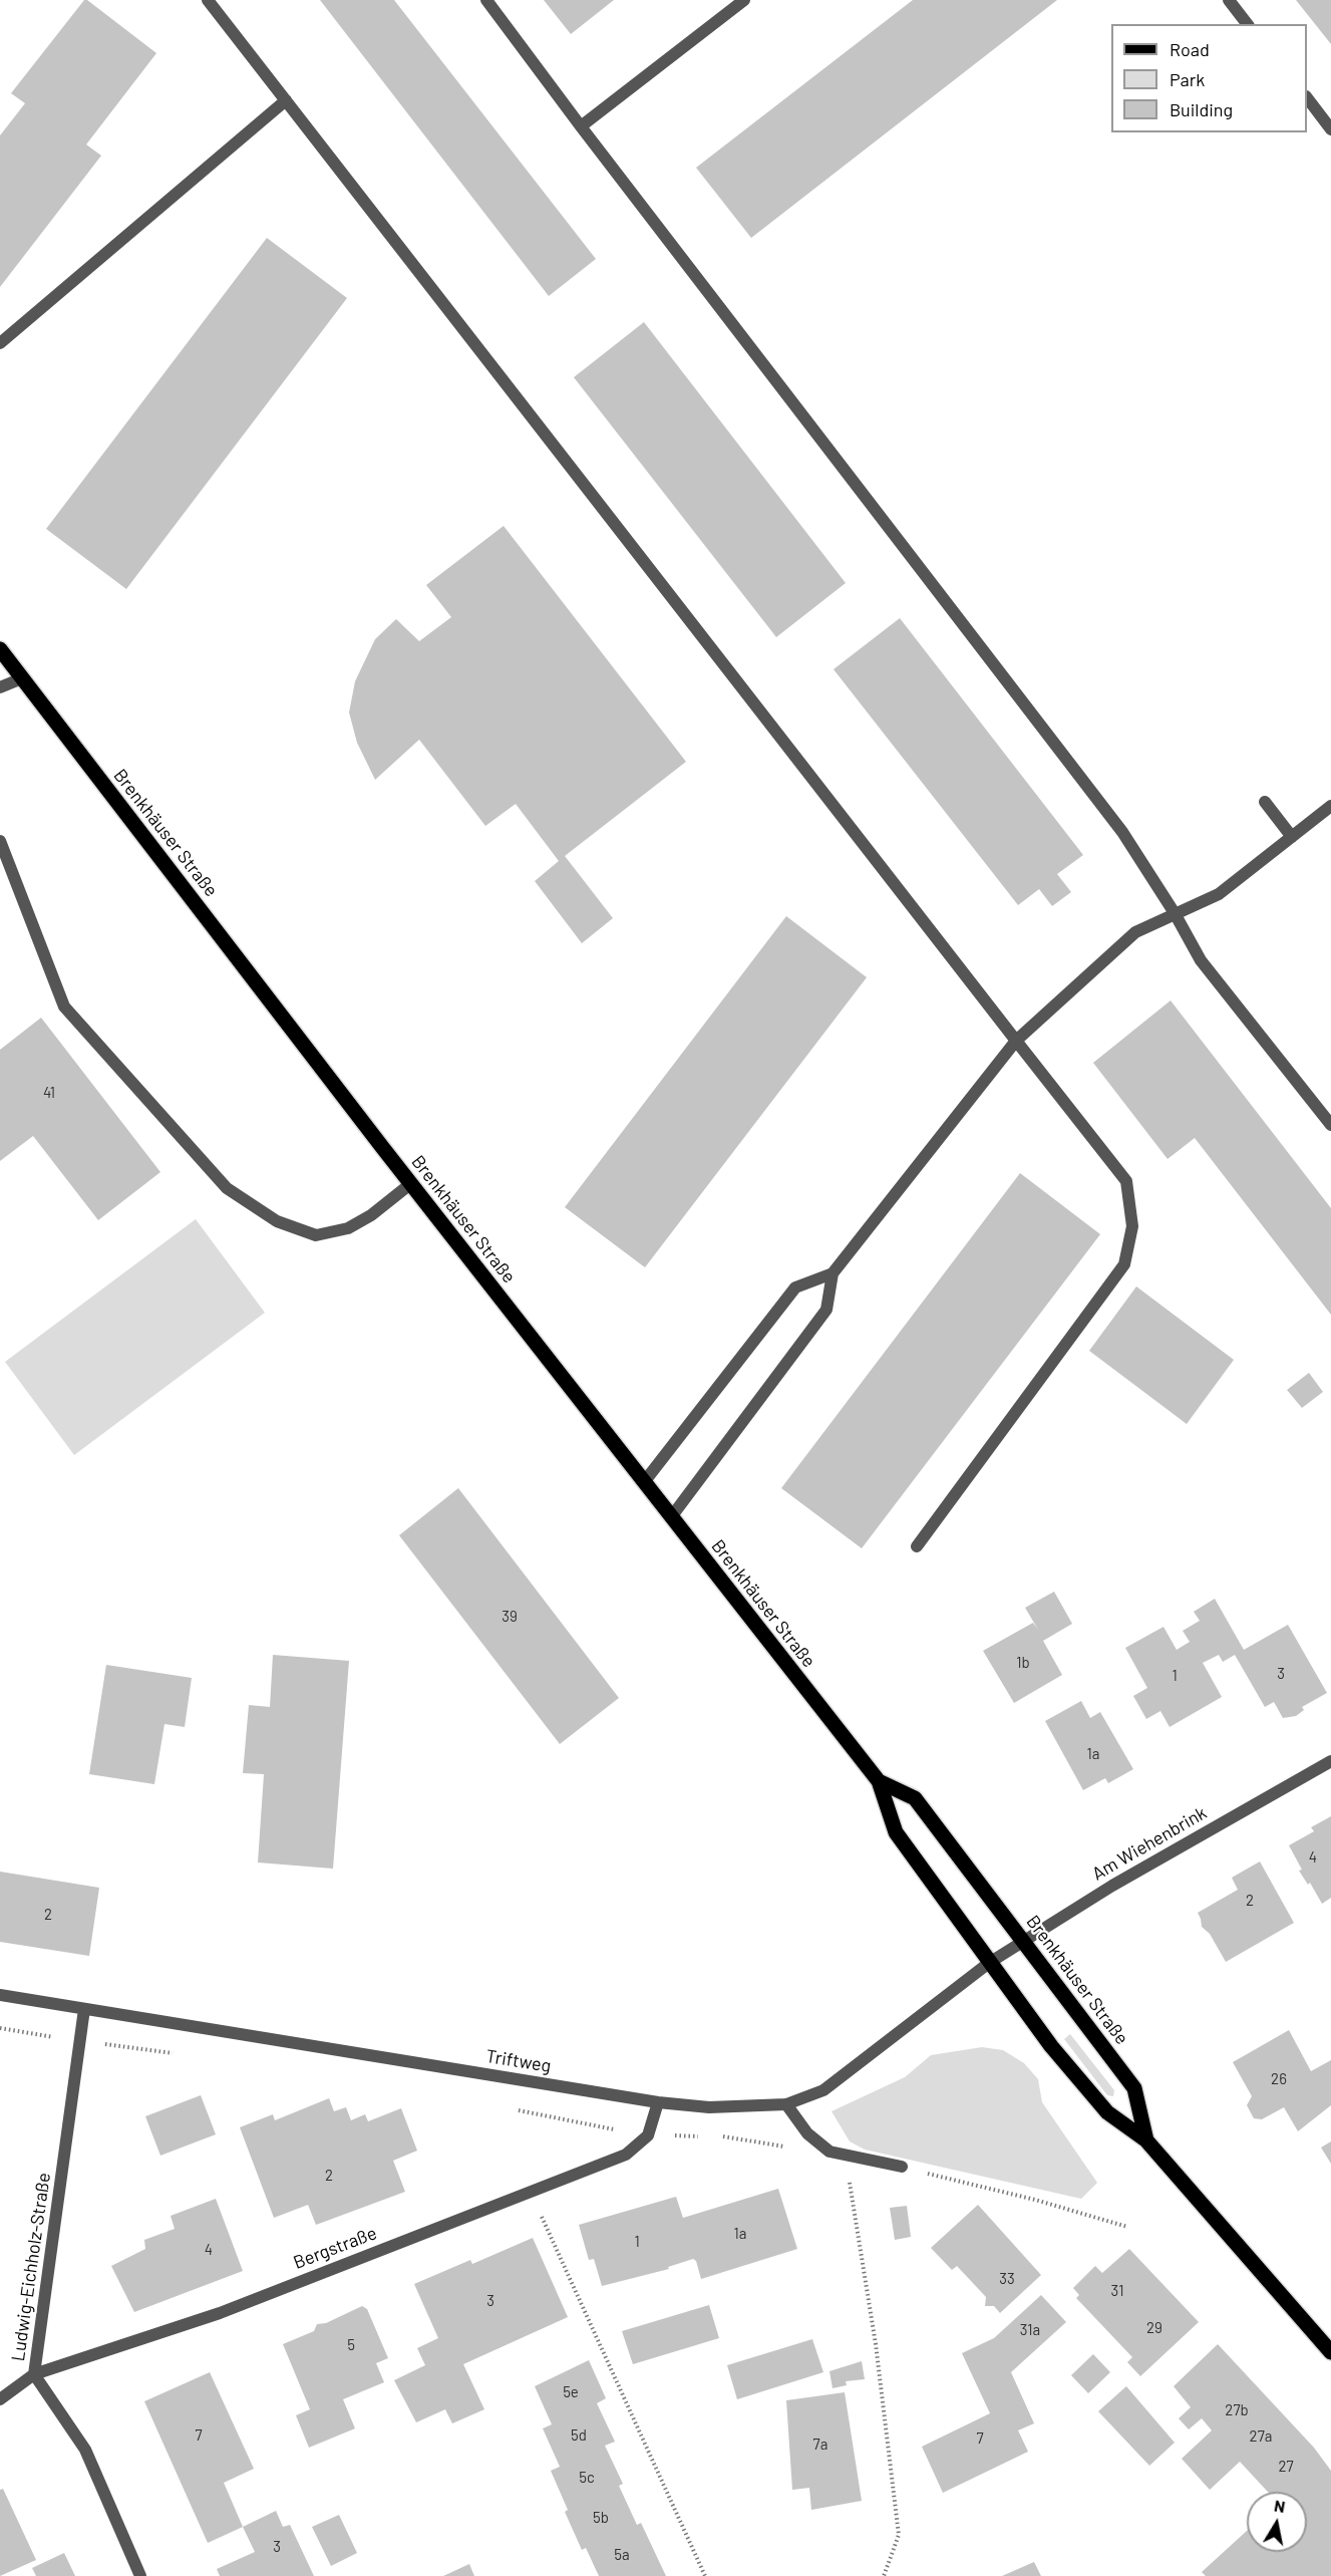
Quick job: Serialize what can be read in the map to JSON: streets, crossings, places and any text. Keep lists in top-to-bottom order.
{
  "streets": {
    "main road": ["Brenkhäuser Straße"],
    "street": [
      "Am Wiehenbrink",
      "Triftweg",
      "Bergstraße",
      "Ludwig-Eichholz-Straße"
    ]
  },
  "crossings": [
    ["Brenkhäuser Straße", "Am Wiehenbrink"],
    ["Brenkhäuser Straße", "Triftweg"],
    ["Am Wiehenbrink", "Triftweg"],
    ["Triftweg", "Bergstraße"],
    ["Triftweg", "Ludwig-Eichholz-Straße"],
    ["Bergstraße", "Ludwig-Eichholz-Straße"]
  ],
  "house_numbers": [
    "41",
    "39",
    "1b",
    "3",
    "1",
    "1a",
    "4",
    "2",
    "2",
    "26",
    "2",
    "1a",
    "1",
    "4",
    "33",
    "31",
    "3",
    "29",
    "31a",
    "5",
    "5e",
    "27b",
    "7",
    "5d",
    "27a",
    "7",
    "7a",
    "27",
    "5c",
    "5b",
    "3",
    "5a"
  ],
  "legend": ["Road", "Park", "Building"],
  "north": "top"
}
